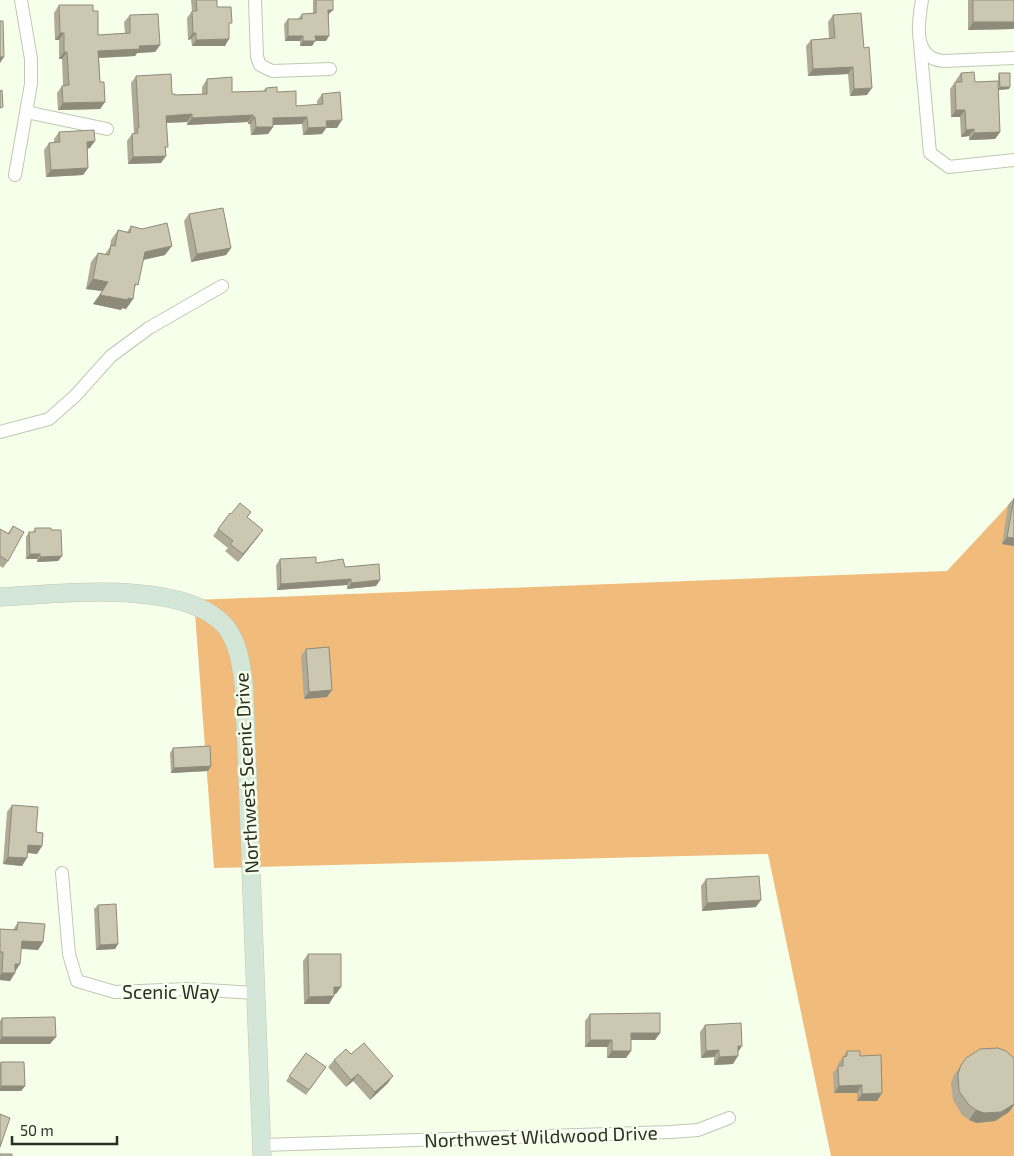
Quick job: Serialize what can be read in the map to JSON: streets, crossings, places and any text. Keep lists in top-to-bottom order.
{
  "streets": {
    "street": ["Northwest Scenic Drive", "Scenic Way", "Northwest Wildwood Drive"]
  },
  "crossings": [
    ["Northwest Scenic Drive", "Scenic Way"],
    ["Northwest Scenic Drive", "Northwest Wildwood Drive"]
  ],
  "scale_bar": "50 m"
}
